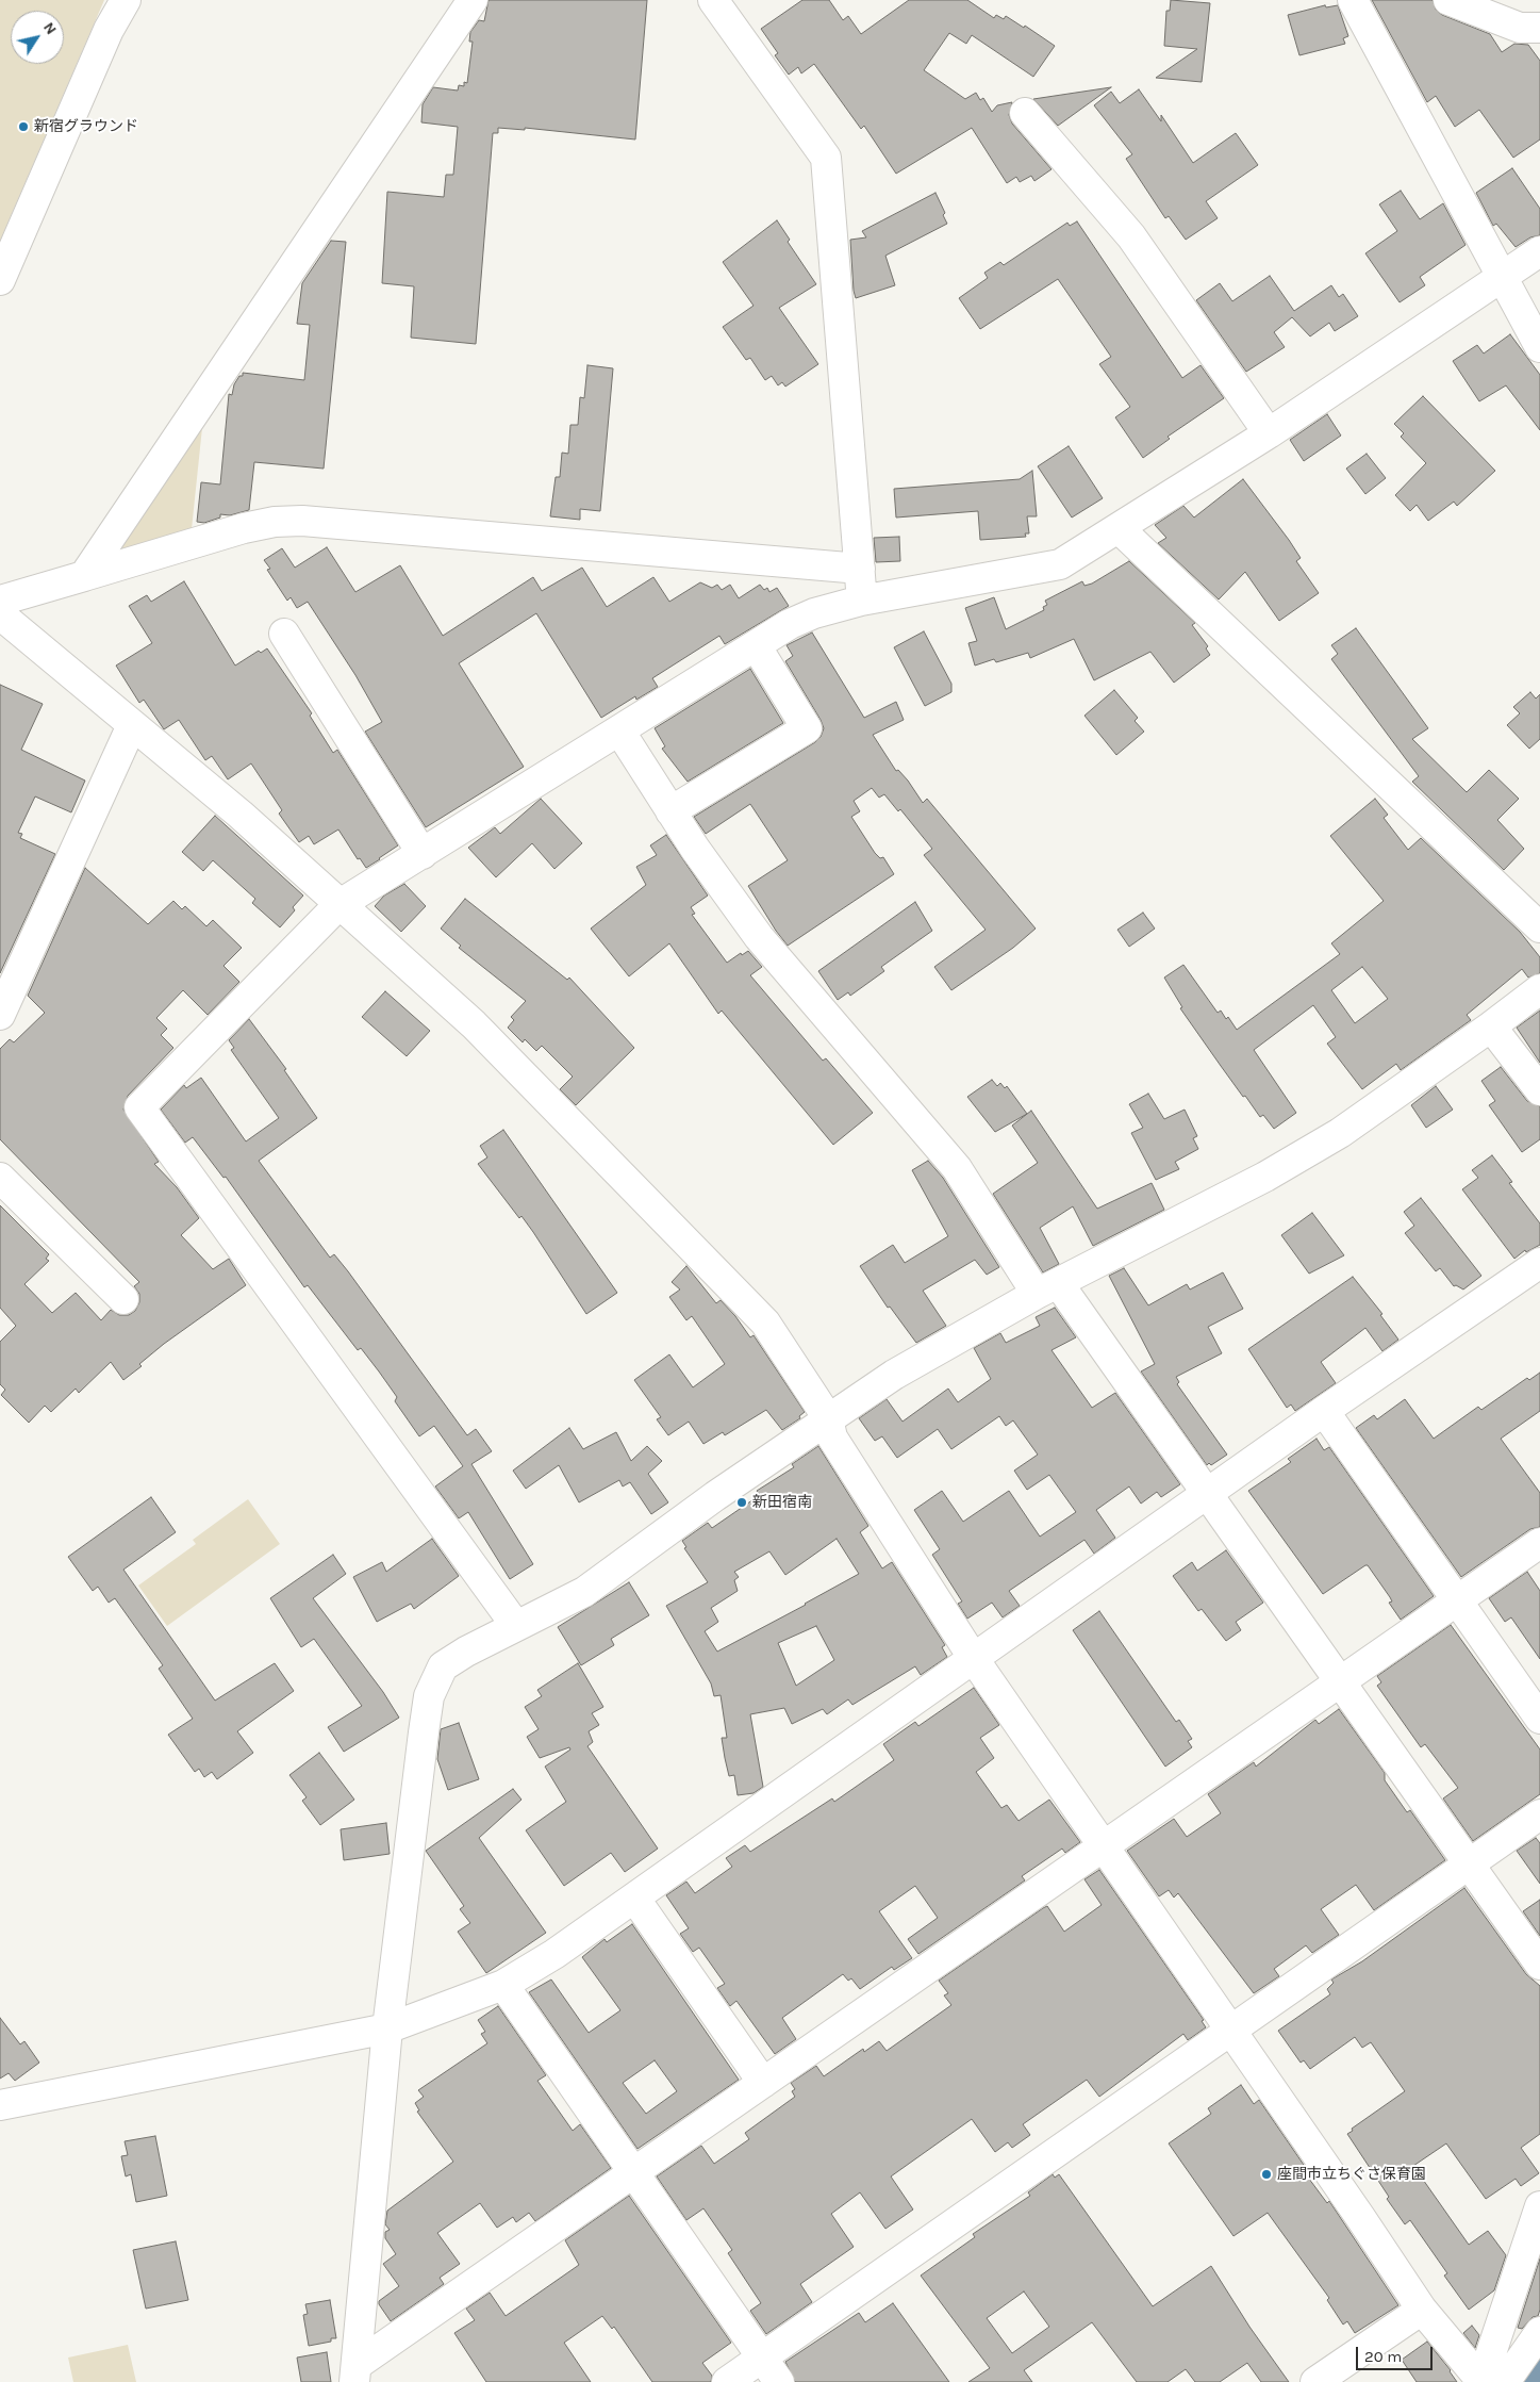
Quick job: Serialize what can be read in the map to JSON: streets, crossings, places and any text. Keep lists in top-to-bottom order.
{
  "places": ["新宿グラウンド", "新田宿南", "座間市立ちぐさ保育園"],
  "scale_bar": "20 m",
  "north": "top right"
}
